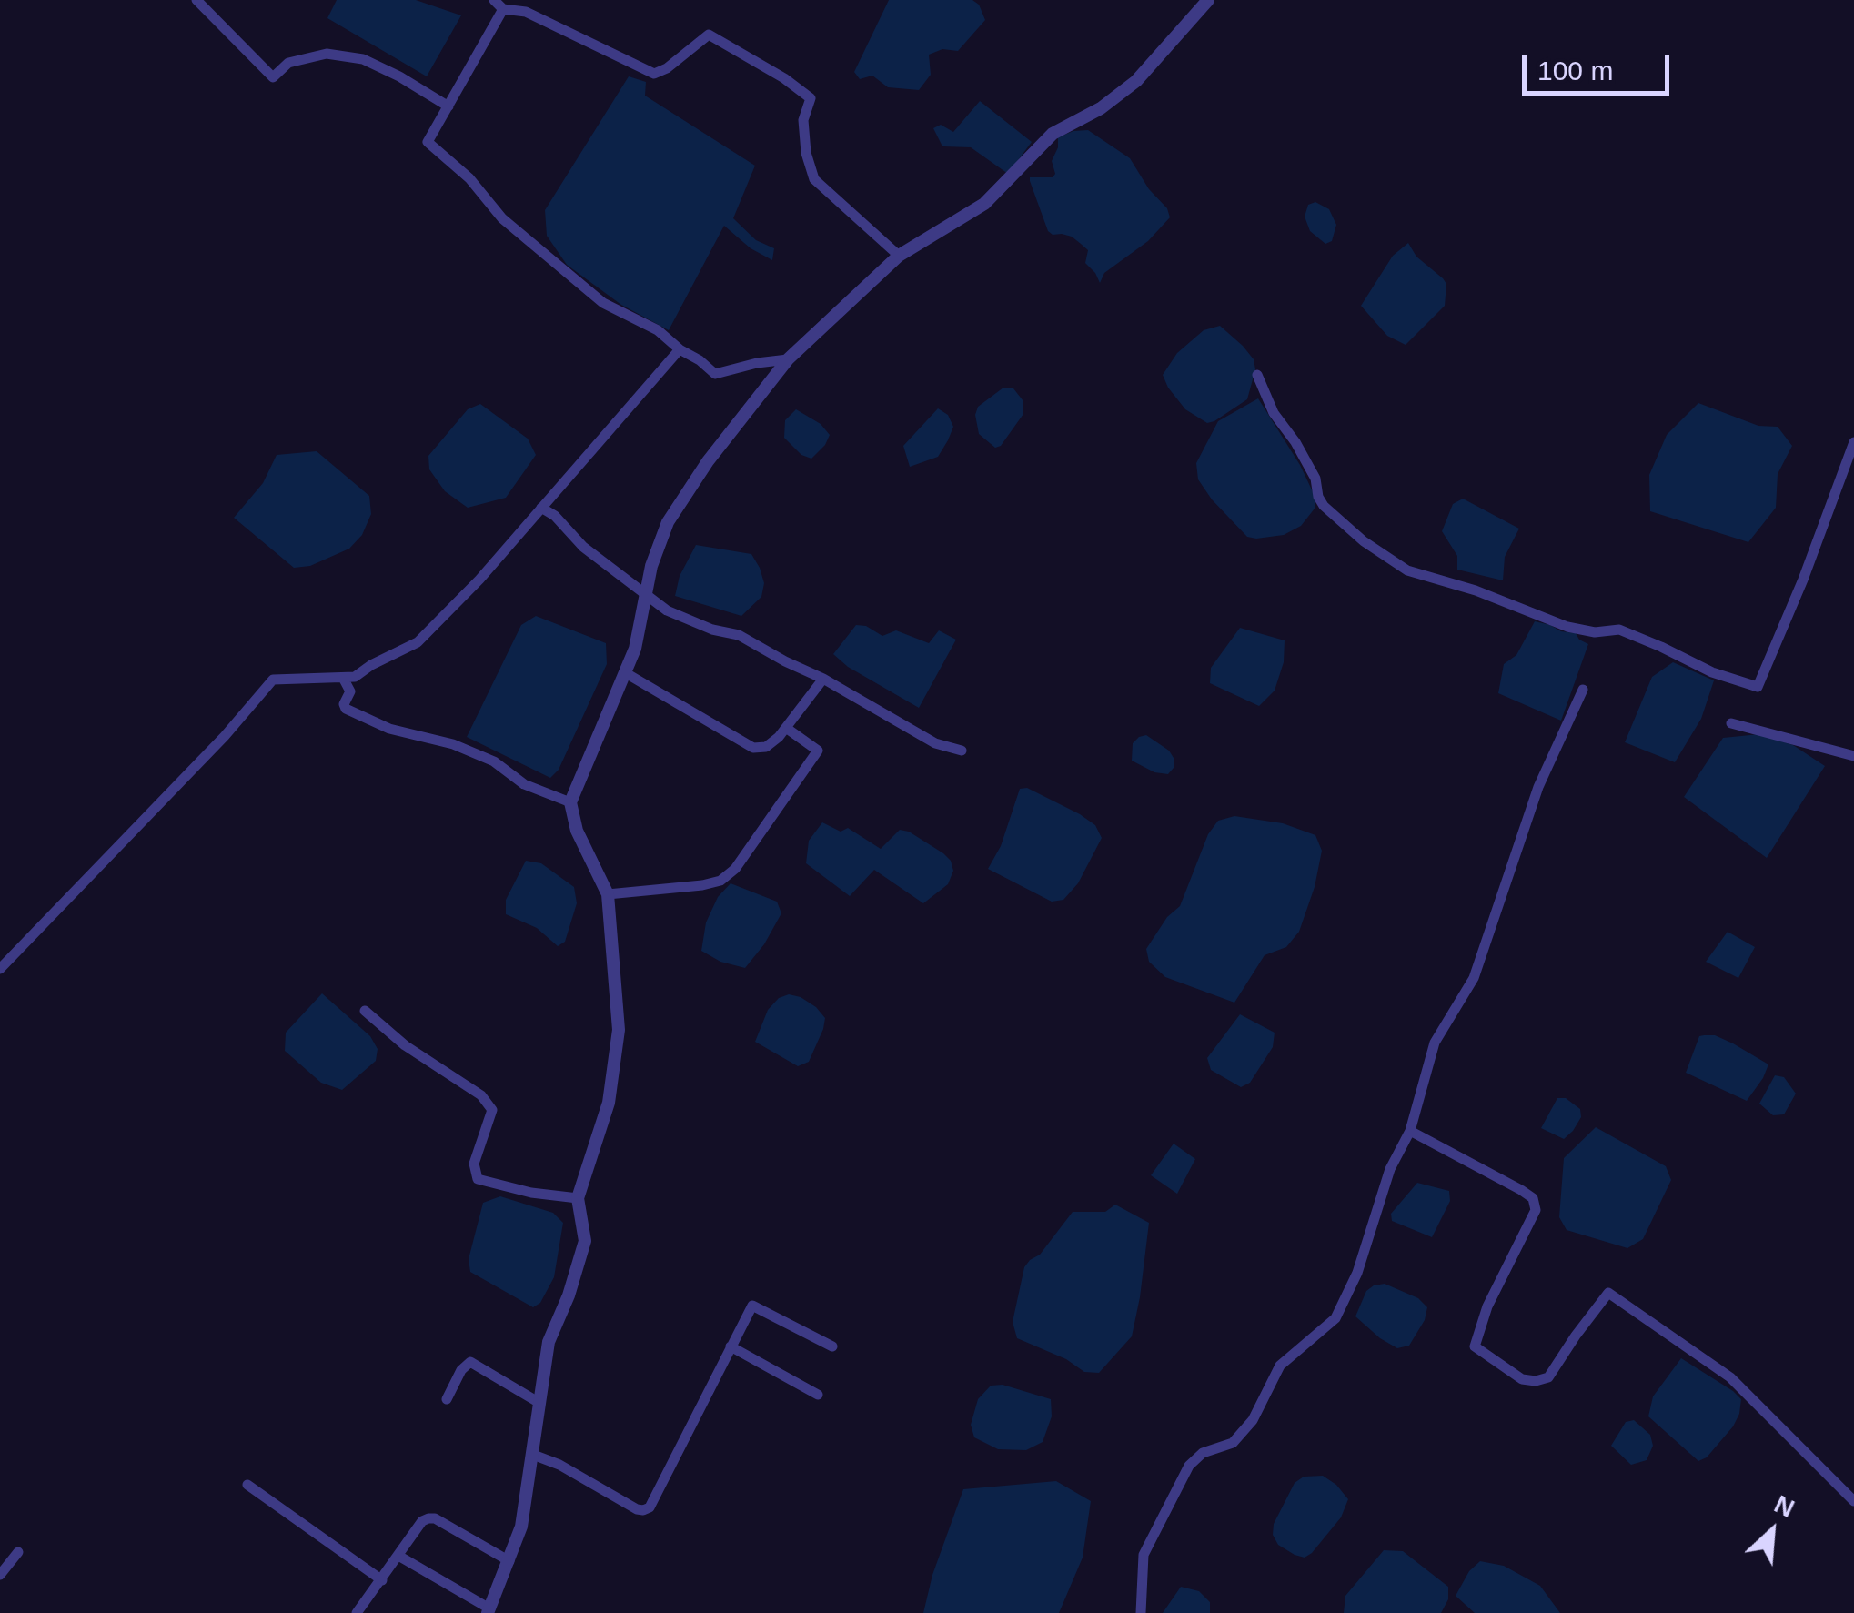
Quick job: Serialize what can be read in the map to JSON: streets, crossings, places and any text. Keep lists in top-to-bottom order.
{
  "scale_bar": "100 m",
  "north": "top right"
}
